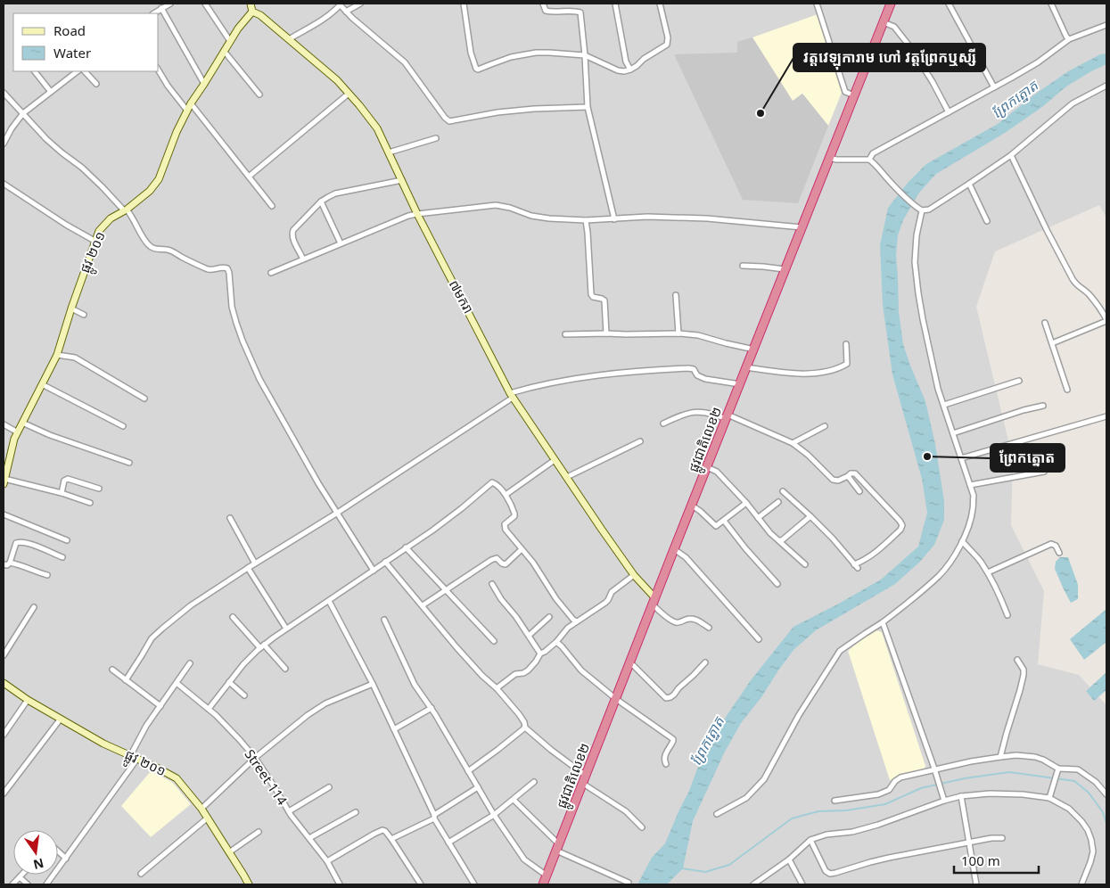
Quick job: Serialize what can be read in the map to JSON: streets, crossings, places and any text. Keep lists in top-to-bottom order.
{
  "streets": {
    "highway": ["ផ្លូវជាតិលេខ២"],
    "street": ["ផ្លូវ ២០១", "៧មករា", "Street 114"]
  },
  "crossings": [
    ["ផ្លូវ ២០១", "៧មករា"],
    ["៧មករា", "ផ្លូវជាតិលេខ២"]
  ],
  "water": ["ព្រែកត្នោត"],
  "places": ["វត្តវេឡុការាម ហៅ វត្តព្រែកឬស្សី", "ព្រែកត្នោត"],
  "legend": ["Road", "Water"],
  "scale_bar": "100 m",
  "north": "bottom"
}
